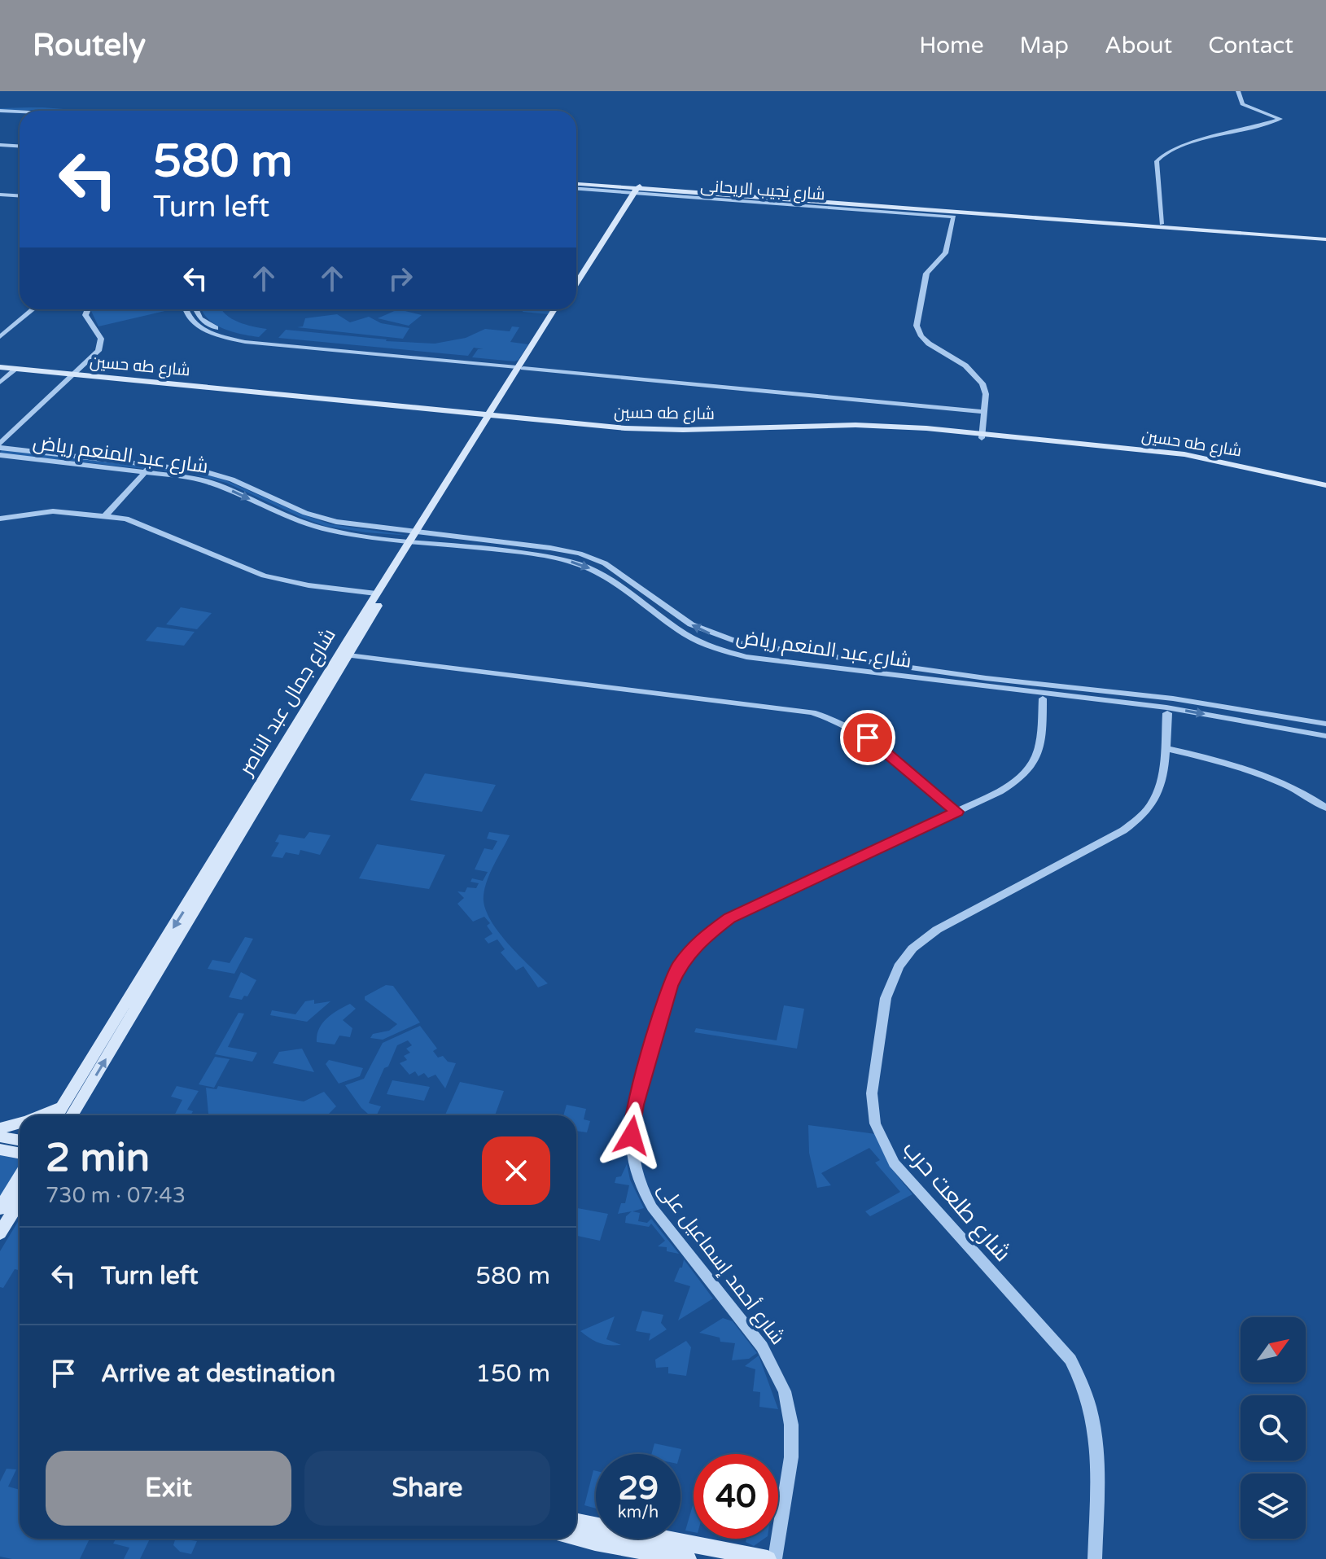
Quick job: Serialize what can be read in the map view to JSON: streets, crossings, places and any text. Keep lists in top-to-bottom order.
{
  "streets": {
    "main road": ["شارع طه حسين", "شارع جمال عبد الناصر"],
    "street": [
      "شارع نجيب الريحانى",
      "شارع عبد المنعم رياض",
      "شارع طلعت حرب",
      "شارع أحمد إسماعيل على"
    ]
  },
  "crossings": [
    ["شارع طه حسين", "شارع جمال عبد الناصر"],
    ["شارع عبد المنعم رياض", "شارع جمال عبد الناصر"]
  ],
  "north": "top right",
  "page": {
    "header": "Routely",
    "nav": [
      "Home",
      "Map",
      "About",
      "Contact"
    ],
    "turn": ["580 m", "Turn left"],
    "heading": ["2 min", "730 m · 07:43"],
    "list": [
      {
        "name": "Turn left",
        "value": "580 m"
      },
      {
        "name": "Arrive at destination",
        "value": "150 m"
      }
    ],
    "buttons": ["Exit", "Share"],
    "speed": "29 km/h",
    "limit": "40"
  }
}
